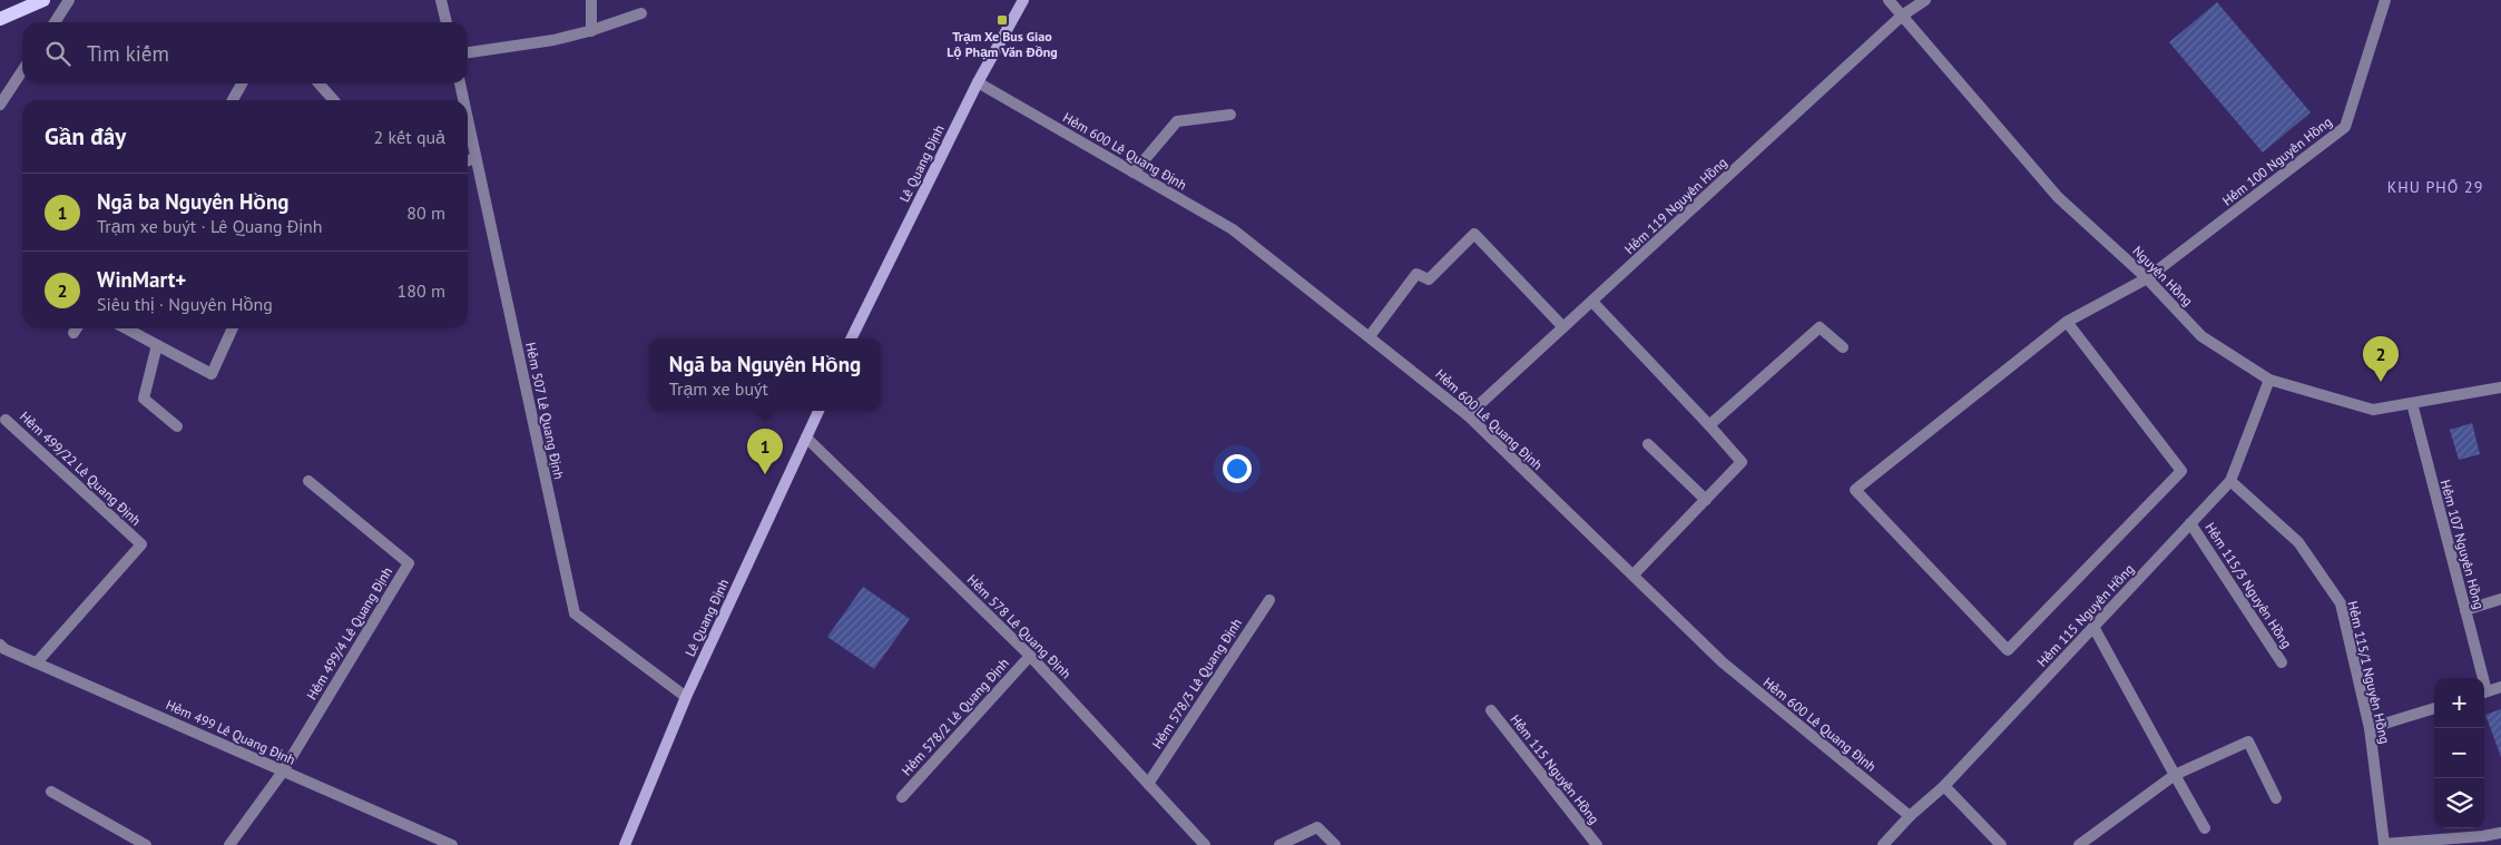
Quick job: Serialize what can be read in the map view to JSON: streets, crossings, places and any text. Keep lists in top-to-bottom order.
{
  "streets": {
    "main road": ["Lê Quang Định"],
    "street": [
      "Hẻm 600 Lê Quang Định",
      "Hẻm 100 Nguyên Hồng",
      "Hẻm 119 Nguyên Hồng",
      "Nguyên Hồng",
      "Hẻm 507 Lê Quang Định",
      "Hẻm 499/22 Lê Quang Định",
      "Hẻm 107 Nguyên Hồng",
      "Hẻm 115/3 Nguyên Hồng",
      "Hẻm 115 Nguyên Hồng",
      "Hẻm 578 Lê Quang Định",
      "Hẻm 499/4 Lê Quang Định",
      "Hẻm 115/1 Nguyên Hồng",
      "Hẻm 578/3 Lê Quang Định",
      "Hẻm 578/2 Lê Quang Định",
      "Hẻm 499 Lê Quang Định"
    ]
  },
  "crossings": [
    ["Hẻm 600 Lê Quang Định", "Lê Quang Định"],
    ["Hẻm 600 Lê Quang Định", "Hẻm 119 Nguyên Hồng"],
    ["Hẻm 600 Lê Quang Định", "Hẻm 115 Nguyên Hồng"],
    ["Hẻm 100 Nguyên Hồng", "Nguyên Hồng"],
    ["Lê Quang Định", "Hẻm 507 Lê Quang Định"],
    ["Lê Quang Định", "Hẻm 578 Lê Quang Định"],
    ["Hẻm 119 Nguyên Hồng", "Nguyên Hồng"],
    ["Nguyên Hồng", "Hẻm 107 Nguyên Hồng"],
    ["Nguyên Hồng", "Hẻm 115 Nguyên Hồng"],
    ["Hẻm 499/22 Lê Quang Định", "Hẻm 499 Lê Quang Định"],
    ["Hẻm 115/3 Nguyên Hồng", "Hẻm 115 Nguyên Hồng"],
    ["Hẻm 115 Nguyên Hồng", "Hẻm 115/1 Nguyên Hồng"],
    ["Hẻm 578 Lê Quang Định", "Hẻm 578/3 Lê Quang Định"],
    ["Hẻm 578 Lê Quang Định", "Hẻm 578/2 Lê Quang Định"],
    ["Hẻm 499/4 Lê Quang Định", "Hẻm 499 Lê Quang Định"]
  ],
  "districts": ["KHU PHỐ 29"],
  "places": {
    "transit": ["Trạm Xe Bus Giao Lộ Phạm Văn Đồng"]
  },
  "page": {
    "search": "Tìm kiếm",
    "heading": ["Gần đây", "2 kết quả"],
    "list": [
      {
        "mark": "1",
        "name": "Ngã ba Nguyên Hồng",
        "note": "Trạm xe buýt · Lê Quang Định",
        "value": "80 m"
      },
      {
        "mark": "2",
        "name": "WinMart+",
        "note": "Siêu thị · Nguyên Hồng",
        "value": "180 m"
      }
    ],
    "pins": ["2", "1"],
    "popup": ["Ngã ba Nguyên Hồng", "Trạm xe buýt"],
    "map_buttons": ["+", "−"]
  }
}
